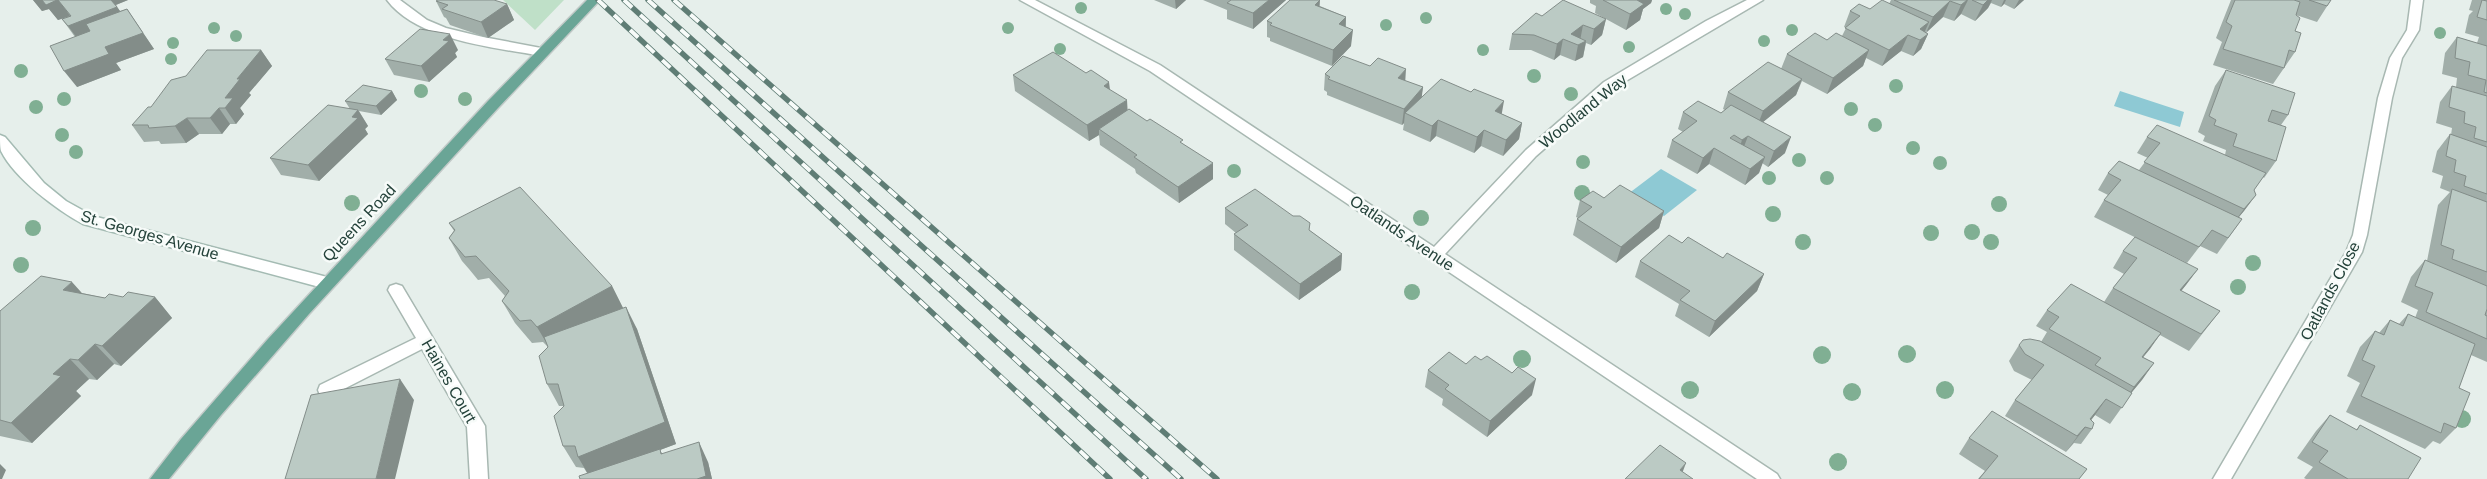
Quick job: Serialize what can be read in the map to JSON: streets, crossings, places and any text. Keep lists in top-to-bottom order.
{
  "streets": {
    "main road": ["Queens Road"],
    "street": [
      "Woodland Way",
      "Oatlands Avenue",
      "St. Georges Avenue",
      "Oatlands Close",
      "Haines Court"
    ]
  },
  "crossings": [
    ["Woodland Way", "Oatlands Avenue"],
    ["Queens Road", "St. Georges Avenue"]
  ]
}
